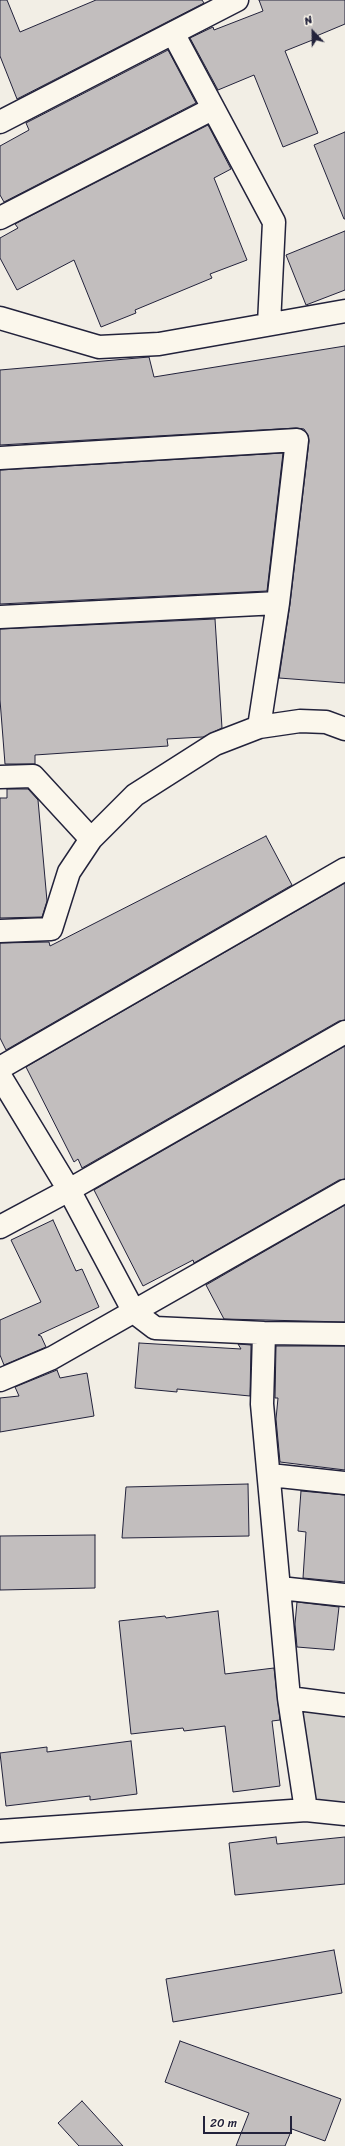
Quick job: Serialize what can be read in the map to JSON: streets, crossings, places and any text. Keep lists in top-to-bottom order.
{
  "scale_bar": "20 m",
  "north": "top"
}
